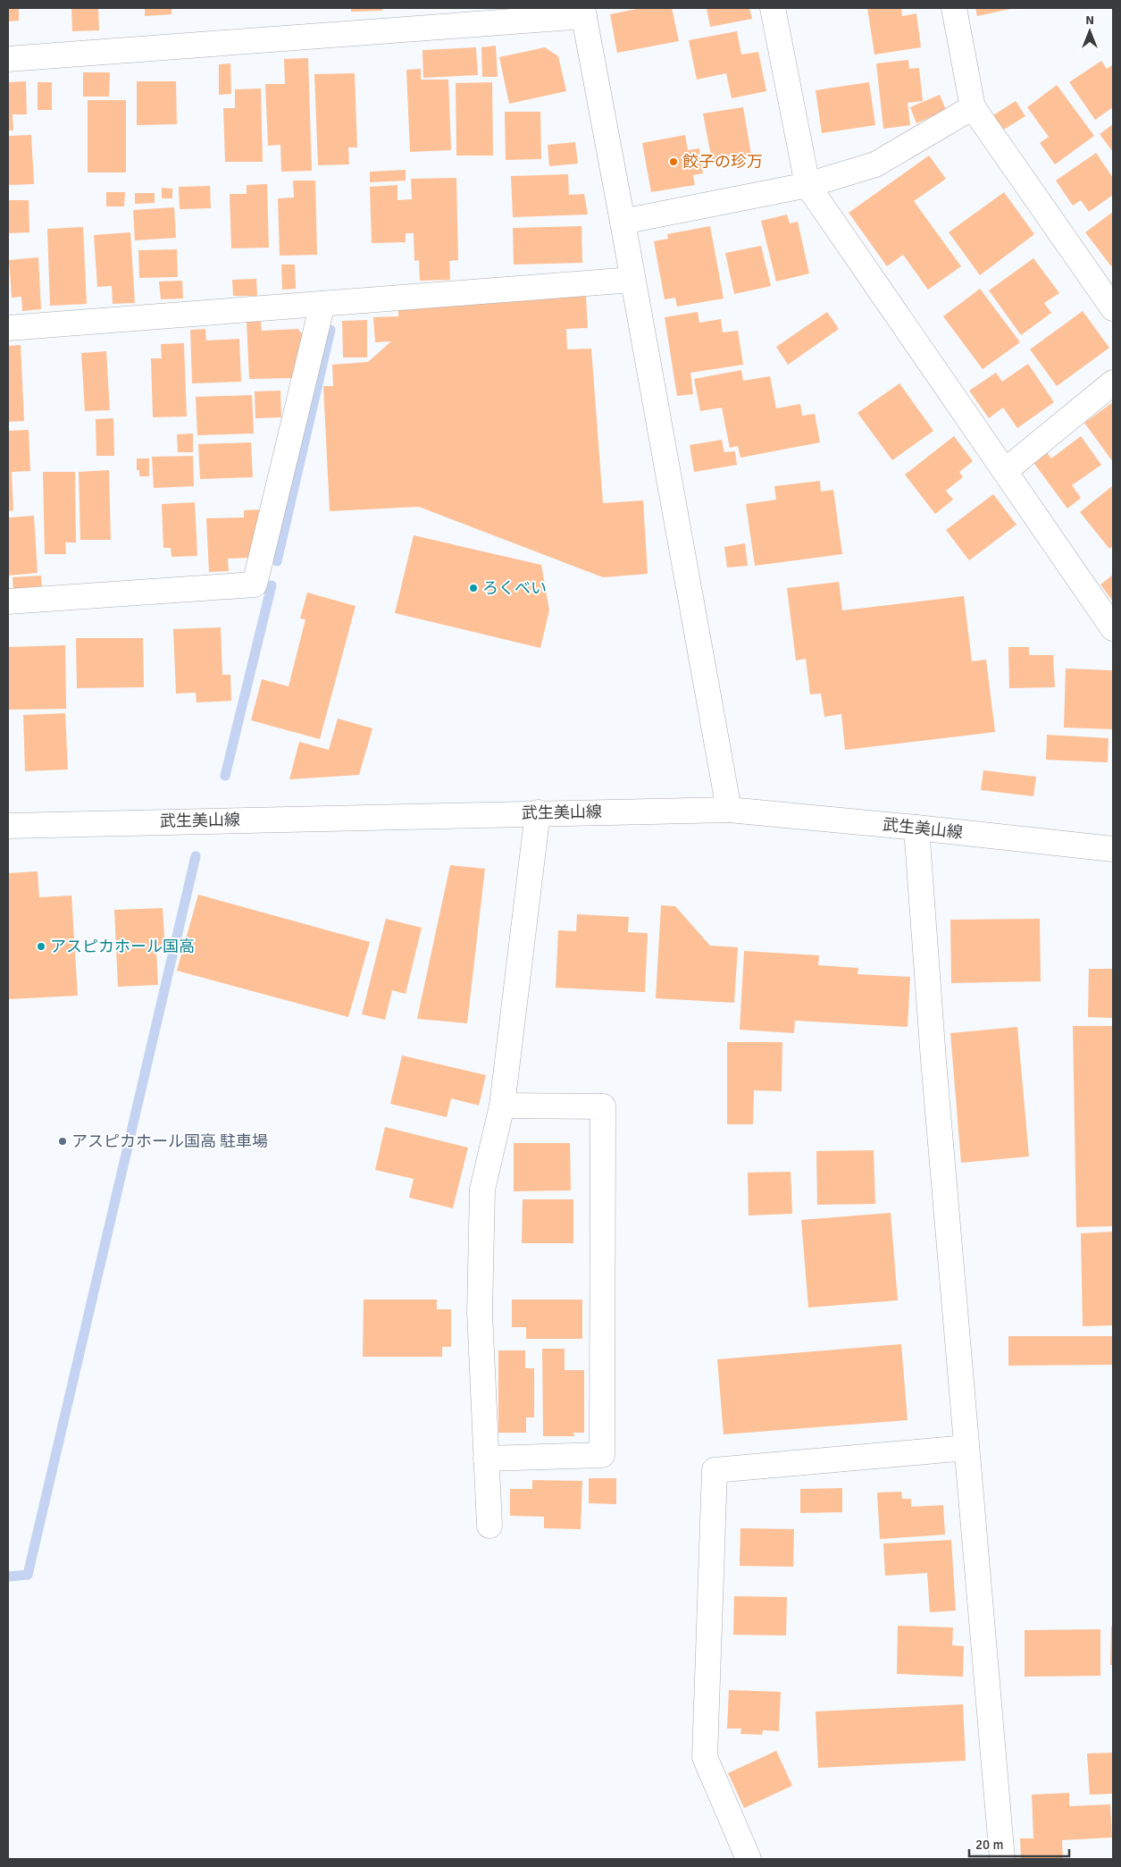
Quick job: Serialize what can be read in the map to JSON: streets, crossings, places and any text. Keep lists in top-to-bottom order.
{
  "streets": {
    "street": ["武生美山線"]
  },
  "places": [
    "餃子の珍万",
    "ろくべい",
    "アスピカホール国高",
    "アスピカホール国高 駐車場"
  ],
  "scale_bar": "20 m",
  "north": "top"
}
